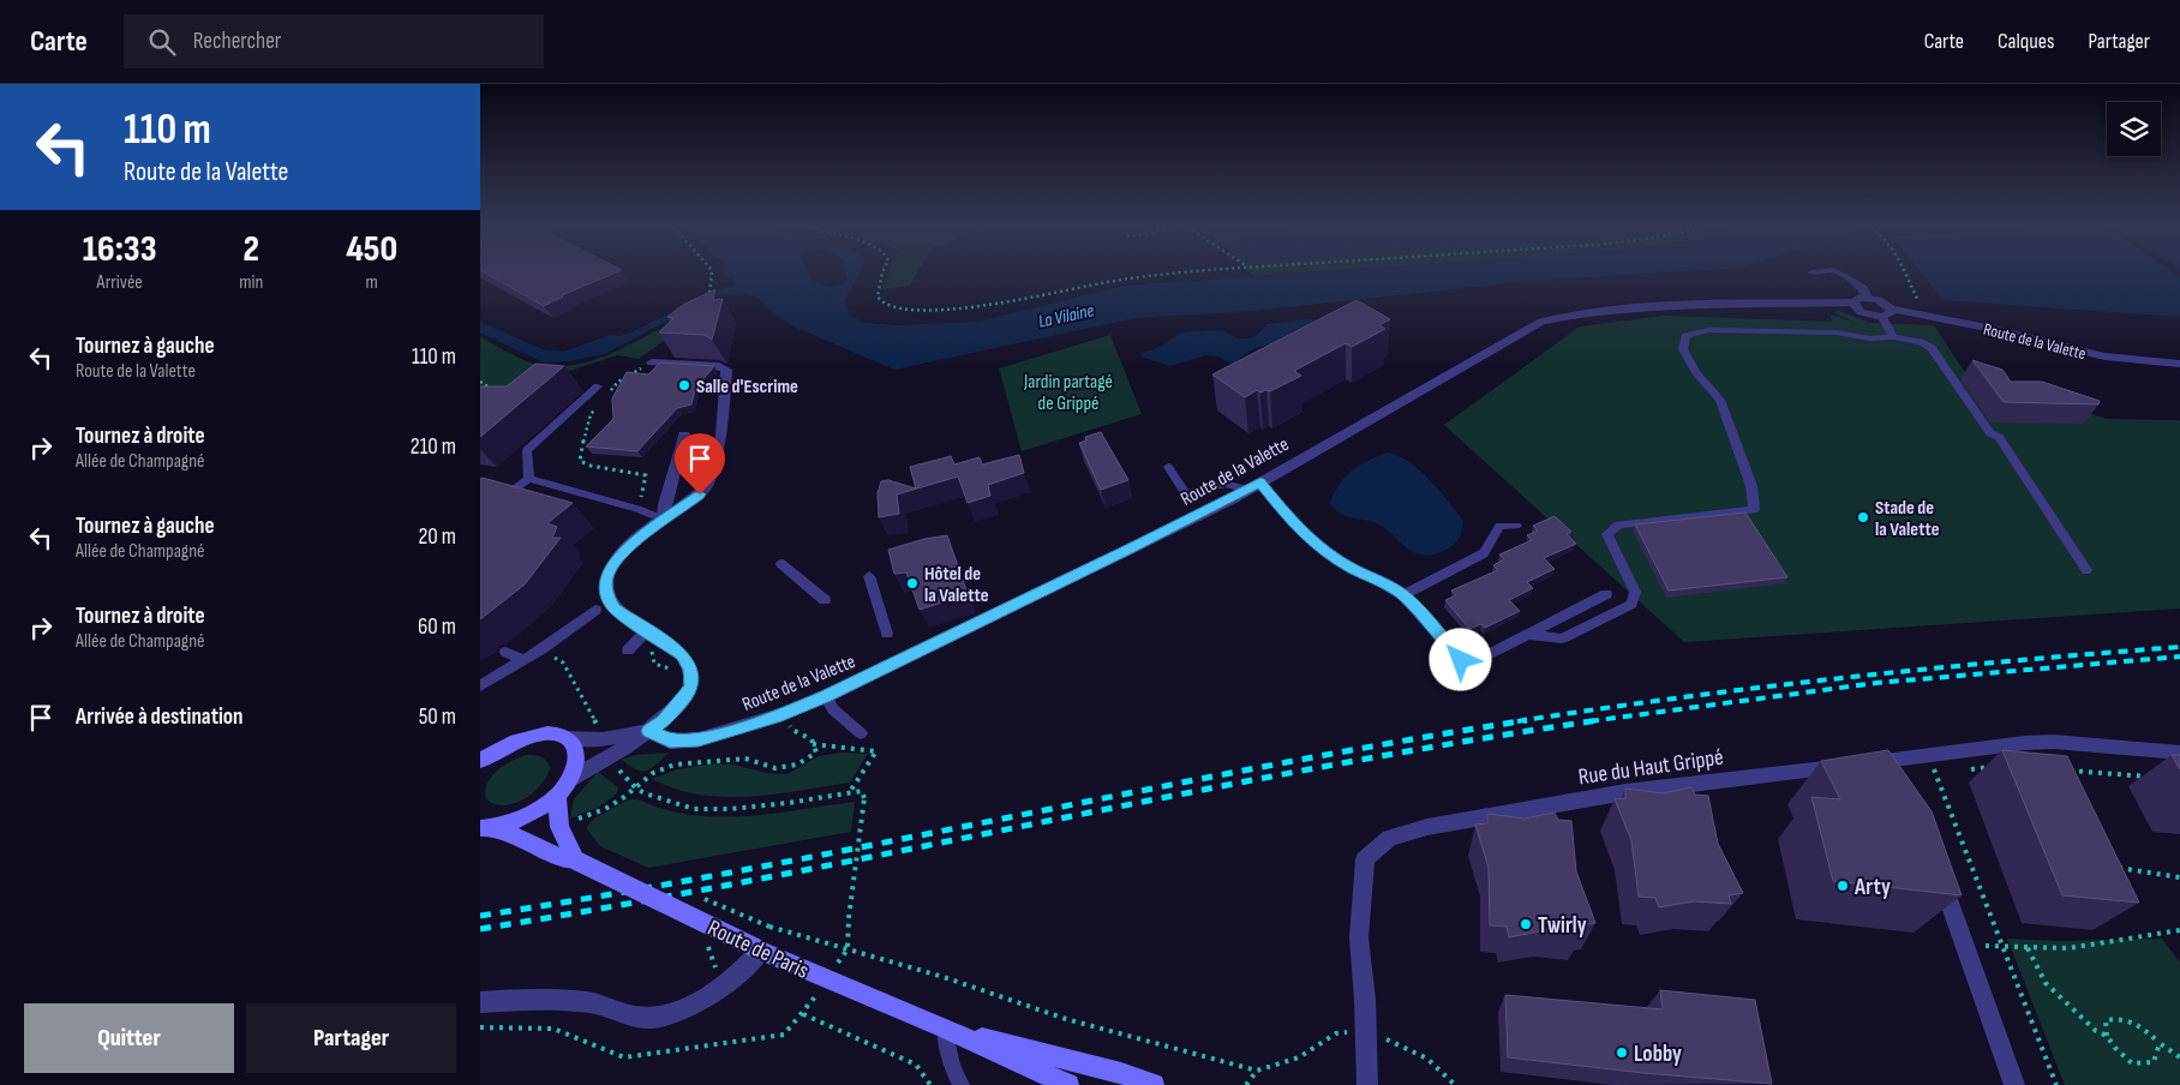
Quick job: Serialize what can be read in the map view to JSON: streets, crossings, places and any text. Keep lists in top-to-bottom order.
{
  "streets": {
    "main road": ["Route de Paris"],
    "street": ["Route de la Valette", "Rue du Haut Grippé"]
  },
  "water": ["La Vilaine"],
  "parks": ["Jardin partagé de Grippé"],
  "places": [
    "Salle d'Escrime",
    "Stade de la Valette",
    "Hôtel de la Valette",
    "Arty",
    "Twirly",
    "Lobby"
  ],
  "page": {
    "header": "Carte",
    "search": "Rechercher",
    "nav": ["Carte", "Calques", "Partager"],
    "turn": ["110 m", "Route de la Valette"],
    "eta": [
      "16:33",
      "Arrivée",
      "2",
      "min",
      "450",
      "m"
    ],
    "list": [
      {
        "name": "Tournez à gauche",
        "note": "Route de la Valette",
        "value": "110 m"
      },
      {
        "name": "Tournez à droite",
        "note": "Allée de Champagné",
        "value": "210 m"
      },
      {
        "name": "Tournez à gauche",
        "note": "Allée de Champagné",
        "value": "20 m"
      },
      {
        "name": "Tournez à droite",
        "note": "Allée de Champagné",
        "value": "60 m"
      },
      {
        "name": "Arrivée à destination",
        "value": "50 m"
      }
    ],
    "buttons": ["Quitter", "Partager"]
  }
}
